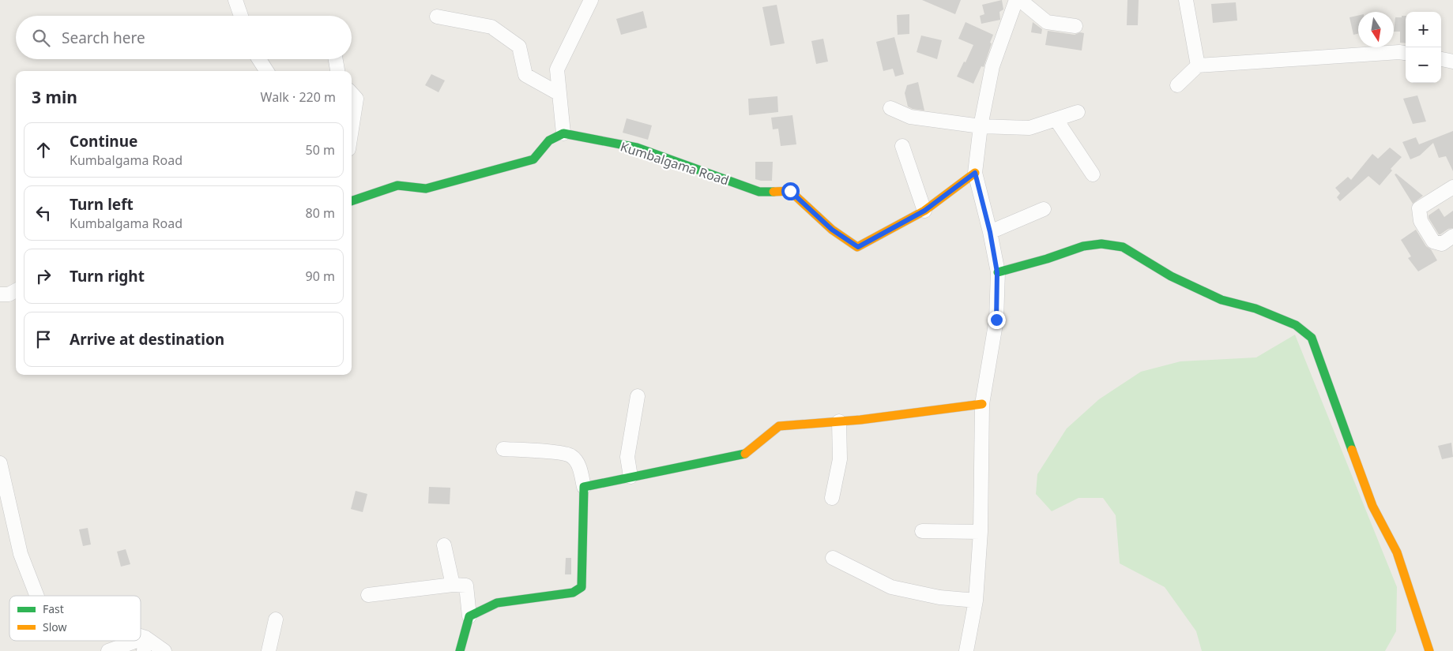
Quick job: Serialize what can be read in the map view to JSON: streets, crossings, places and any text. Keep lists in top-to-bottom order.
{
  "streets": {
    "street": ["Kumbalgama Road"]
  },
  "legend": ["Fast", "Slow"],
  "north": "bottom",
  "page": {
    "map_buttons": ["+", "−"],
    "search": "Search here",
    "heading": ["3 min", "Walk · 220 m"],
    "list": [
      ["Continue", "Kumbalgama Road", "50 m"],
      ["Turn left", "Kumbalgama Road", "80 m"],
      ["Turn right", "90 m"],
      "Arrive at destination"
    ]
  }
}
